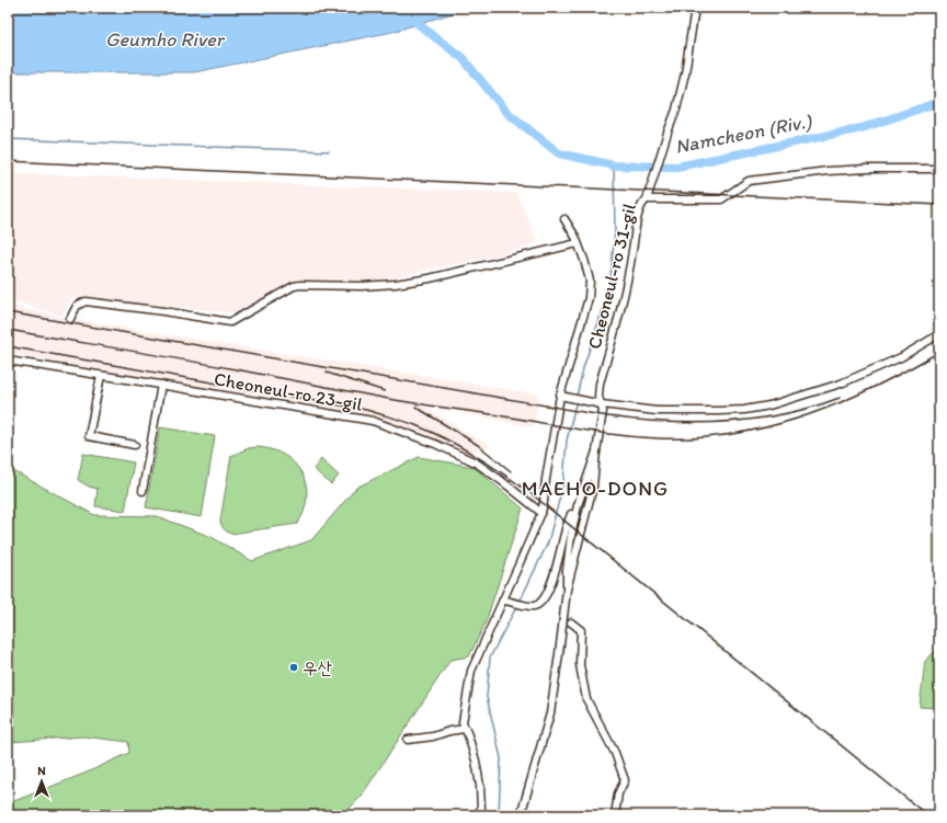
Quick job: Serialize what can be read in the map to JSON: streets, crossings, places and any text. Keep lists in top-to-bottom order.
{
  "streets": {
    "street": ["Cheoneul-ro 31-gil", "Cheoneul-ro 23-gil"]
  },
  "districts": ["MAEHO-DONG"],
  "water": ["Geumho River", "Namcheon (Riv.)"],
  "places": ["우산"],
  "north": "top"
}
